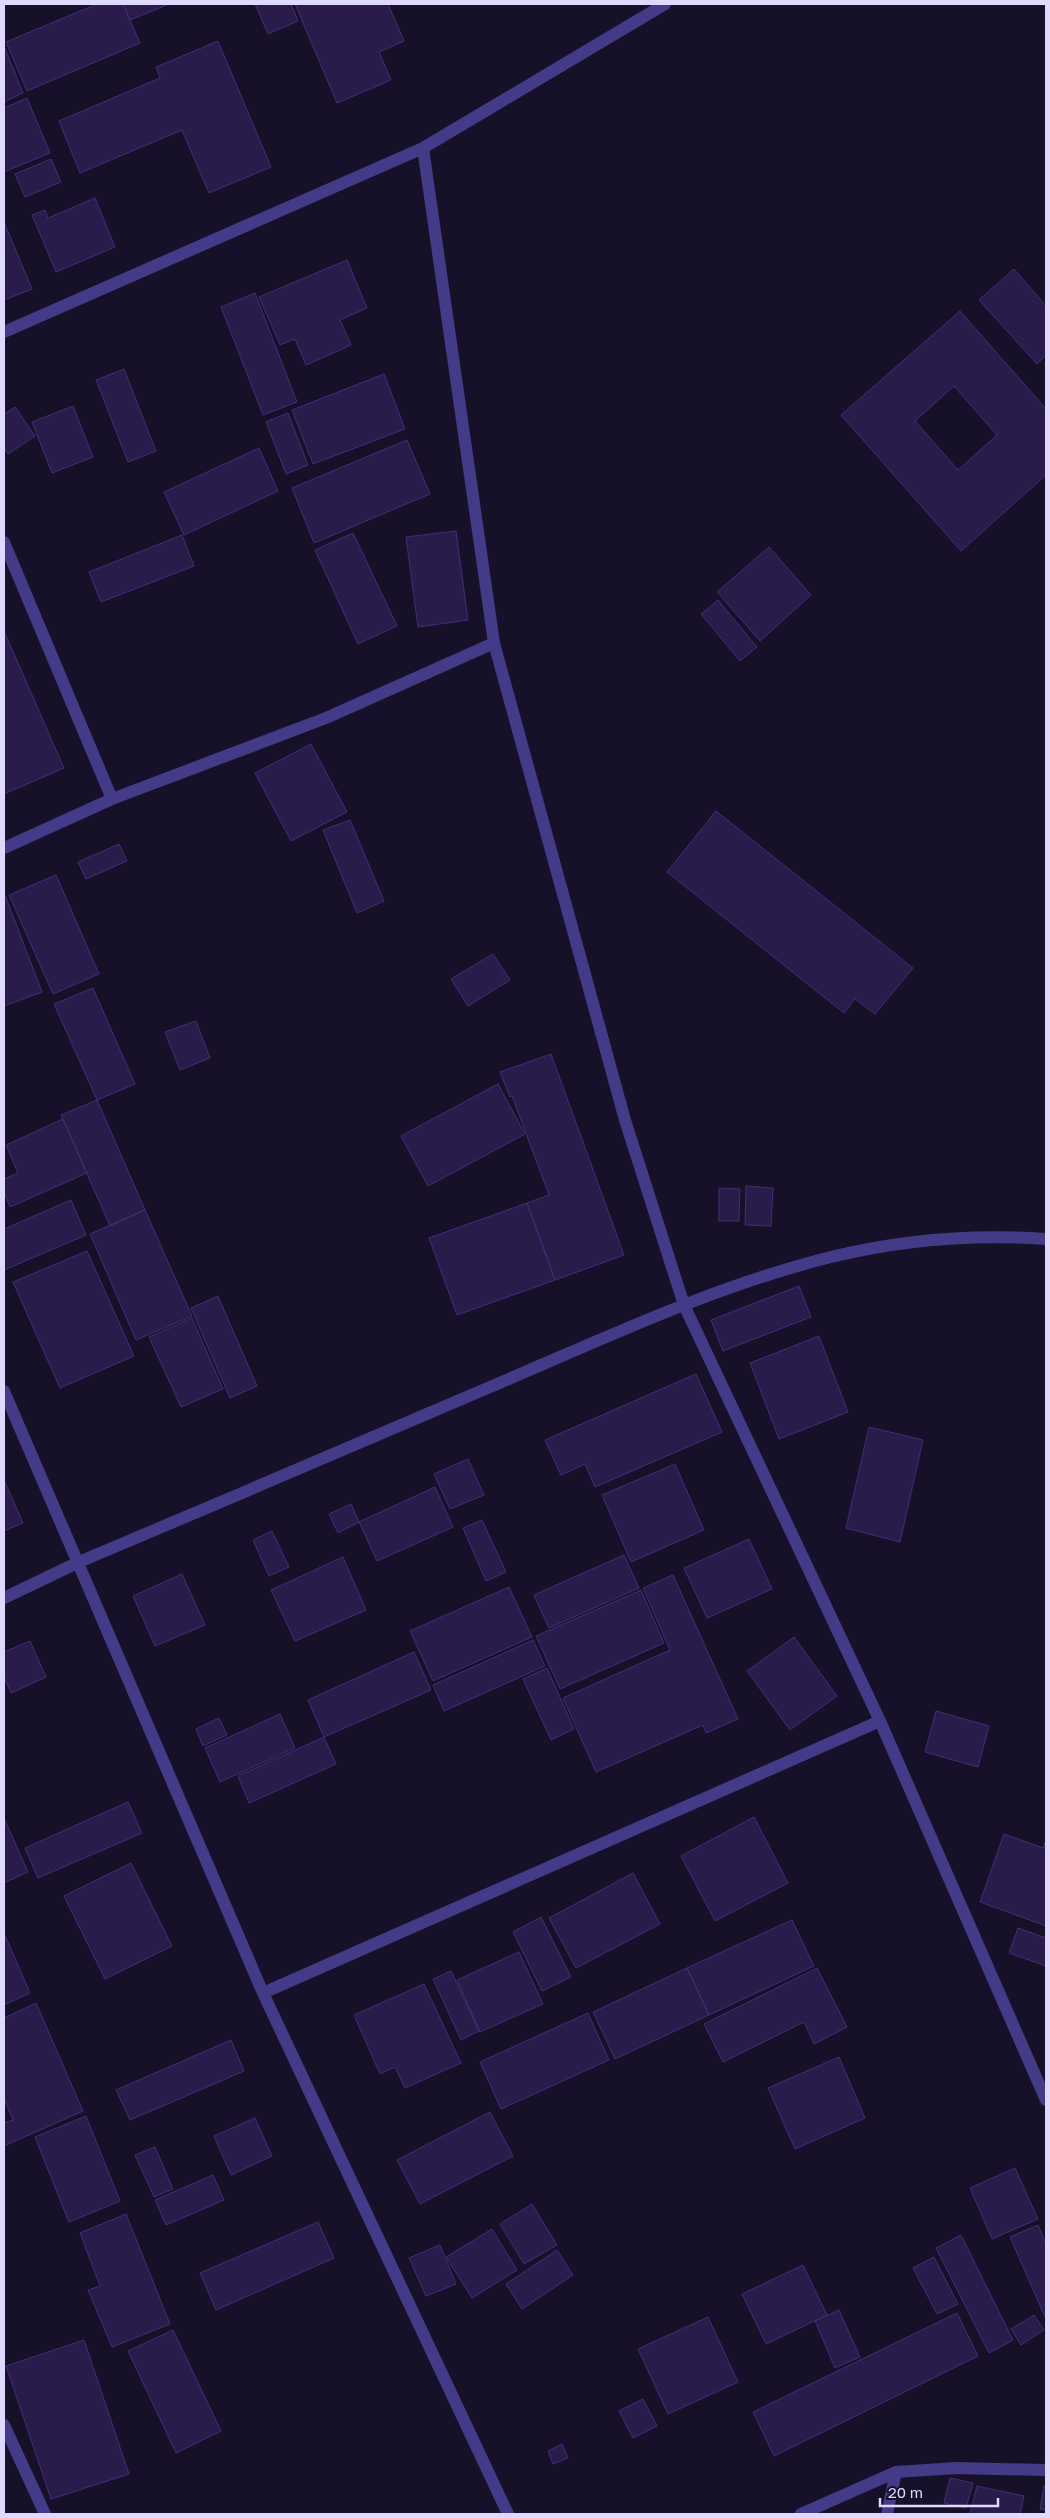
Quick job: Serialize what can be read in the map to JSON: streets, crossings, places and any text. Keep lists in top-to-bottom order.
{
  "scale_bar": "20 m"
}
